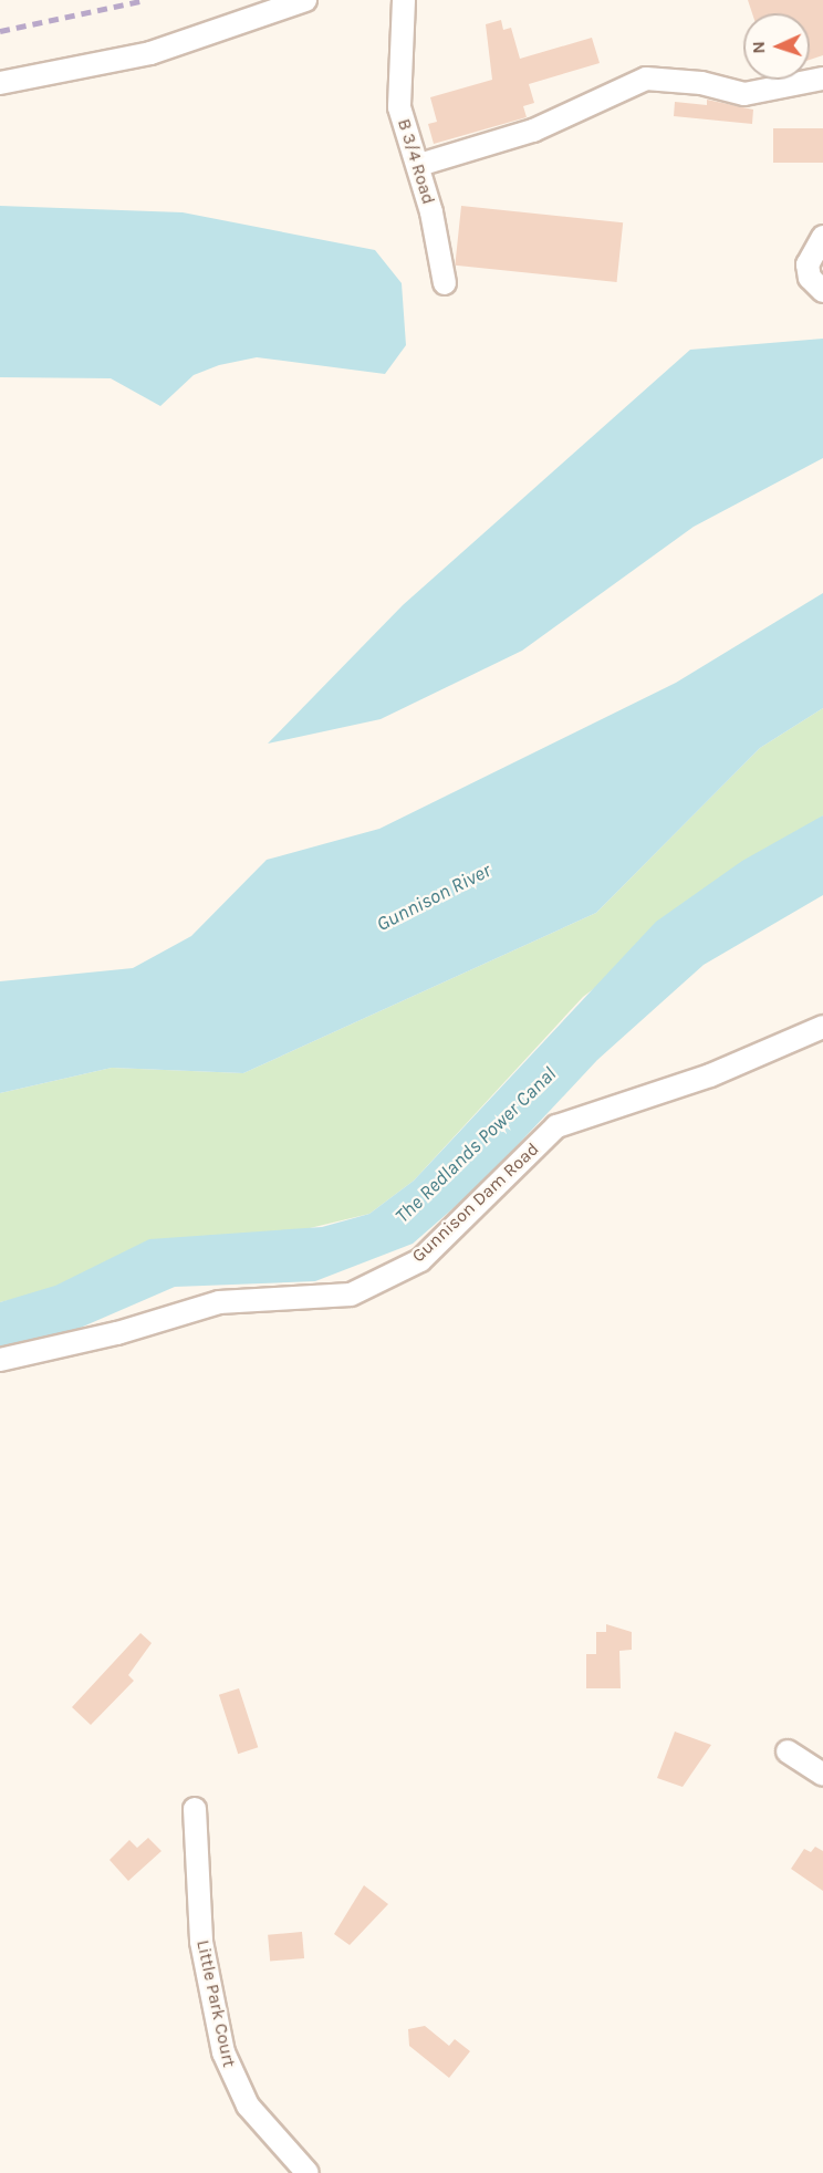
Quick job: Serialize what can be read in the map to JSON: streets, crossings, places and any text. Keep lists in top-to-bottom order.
{
  "streets": {
    "street": ["B 3/4 Road", "Gunnison Dam Road", "Little Park Court"]
  },
  "water": ["Gunnison River", "The Redlands Power Canal"],
  "north": "left"
}
